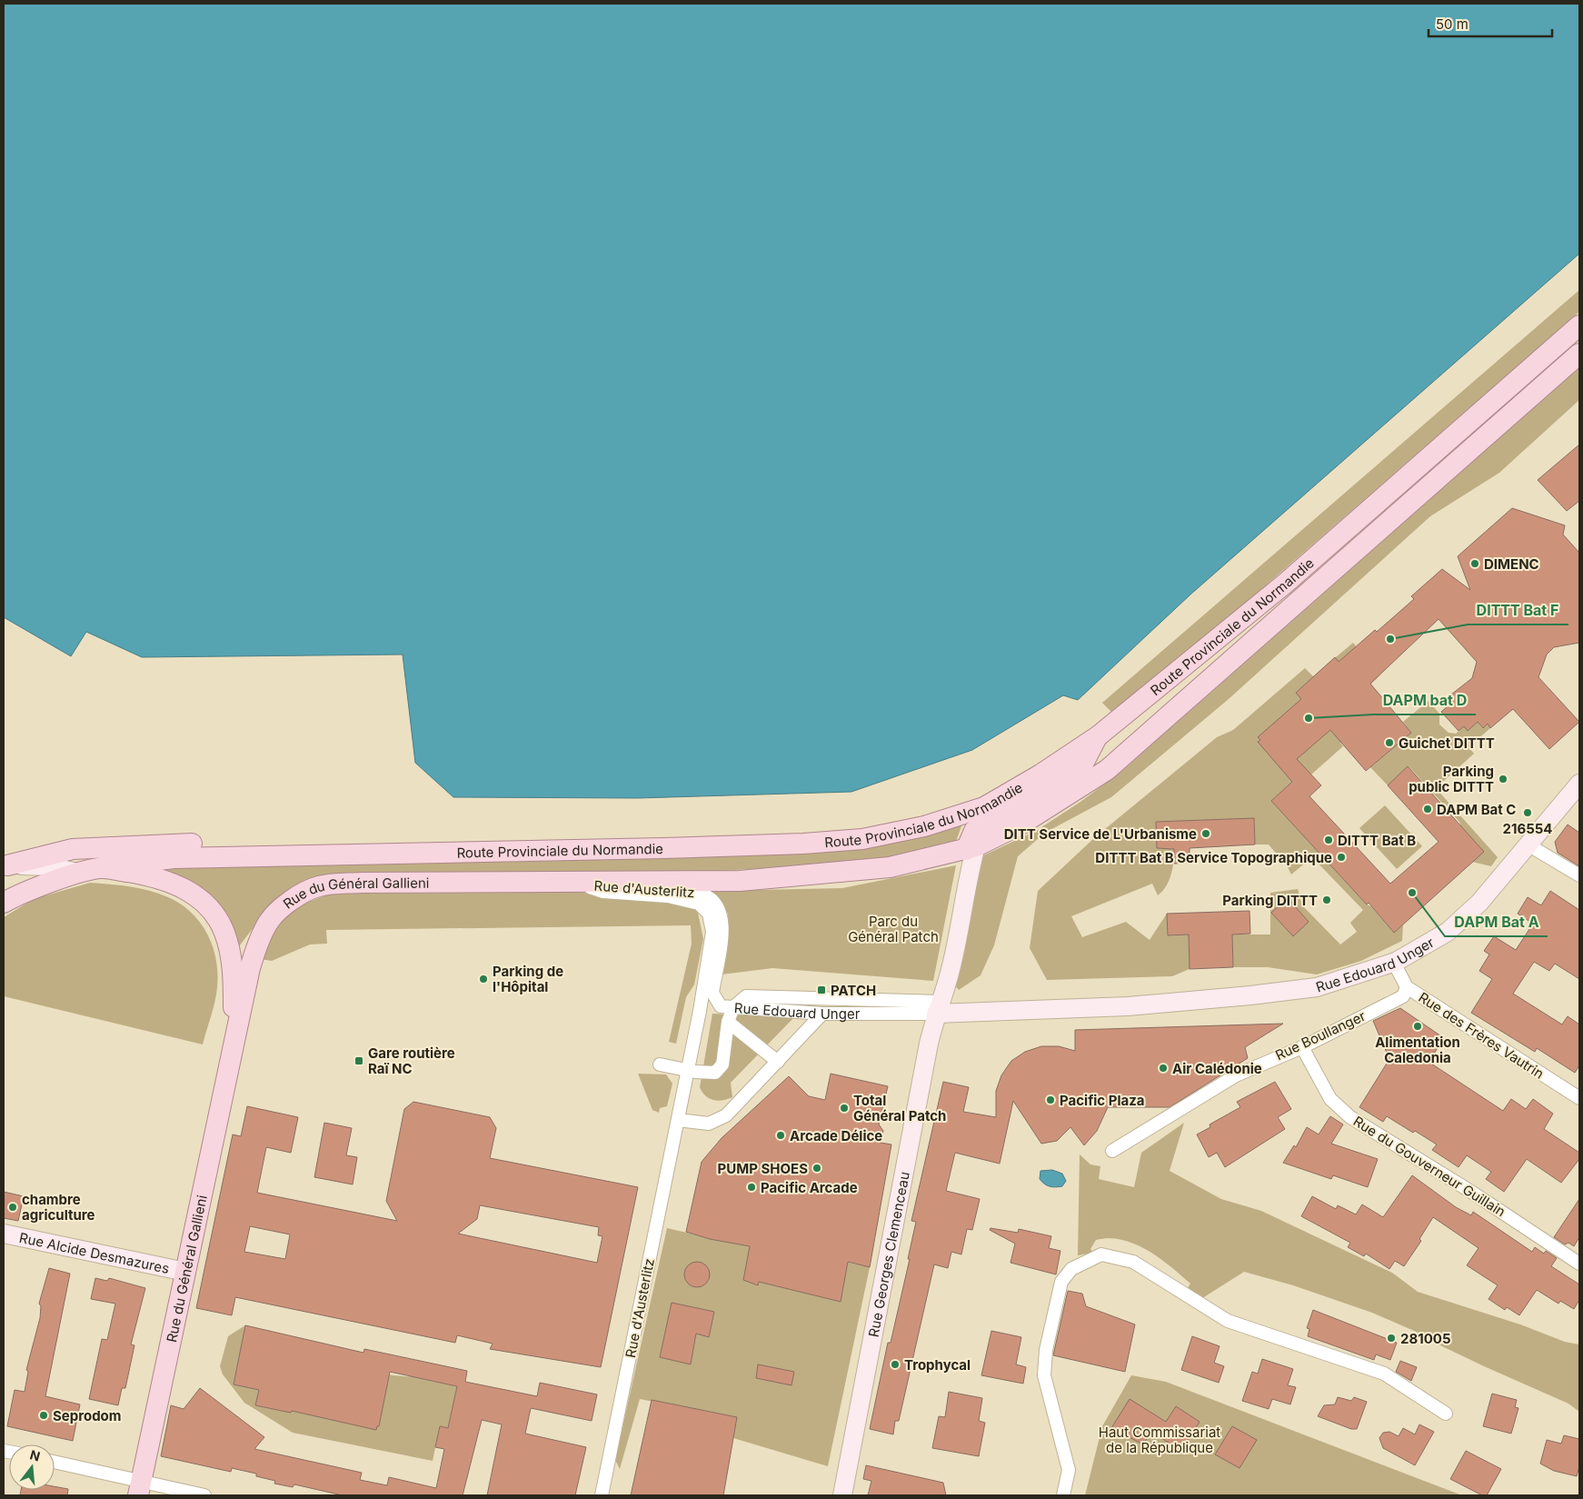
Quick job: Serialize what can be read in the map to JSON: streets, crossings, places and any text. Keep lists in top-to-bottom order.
{
  "streets": {
    "main road": ["Route Provinciale du Normandie", "Rue du Général Gallieni"],
    "street": [
      "Rue d'Austerlitz",
      "Rue Edouard Unger",
      "Rue Boullanger",
      "Rue des Frères Vautrin",
      "Rue du Gouverneur Guillain",
      "Rue Alcide Desmazures",
      "Rue Georges Clemenceau"
    ]
  },
  "crossings": [
    ["Route Provinciale du Normandie", "Rue d'Austerlitz"],
    ["Route Provinciale du Normandie", "Rue du Général Gallieni"],
    ["Route Provinciale du Normandie", "Rue Georges Clemenceau"],
    ["Rue d'Austerlitz", "Rue du Général Gallieni"],
    ["Rue d'Austerlitz", "Rue Edouard Unger"],
    ["Rue du Général Gallieni", "Rue Alcide Desmazures"],
    ["Rue Edouard Unger", "Rue des Frères Vautrin"],
    ["Rue Edouard Unger", "Rue Georges Clemenceau"],
    ["Rue Boullanger", "Rue des Frères Vautrin"],
    ["Rue Boullanger", "Rue du Gouverneur Guillain"]
  ],
  "parks": ["Parc du Général Patch", "Haut Commissariat de la République"],
  "places": {
    "other": [
      "DIMENC",
      "DITTT Bat F",
      "DAPM bat D",
      "Guichet DITTT",
      "Parking public DITTT",
      "DAPM Bat C",
      "216554",
      "DITT Service de L'Urbanisme",
      "DITTT Bat B",
      "DITTT Bat B Service Topographique",
      "DAPM Bat A",
      "Parking DITTT",
      "Parking de l'Hôpital",
      "Alimentation Caledonia",
      "Air Calédonie",
      "Pacific Plaza",
      "Total Général Patch",
      "Arcade Délice",
      "PUMP SHOES",
      "Pacific Arcade",
      "chambre agriculture",
      "281005",
      "Trophycal",
      "Seprodom"
    ],
    "transit": ["PATCH", "Gare routière Raï NC"]
  },
  "scale_bar": "50 m",
  "north": "top"
}
